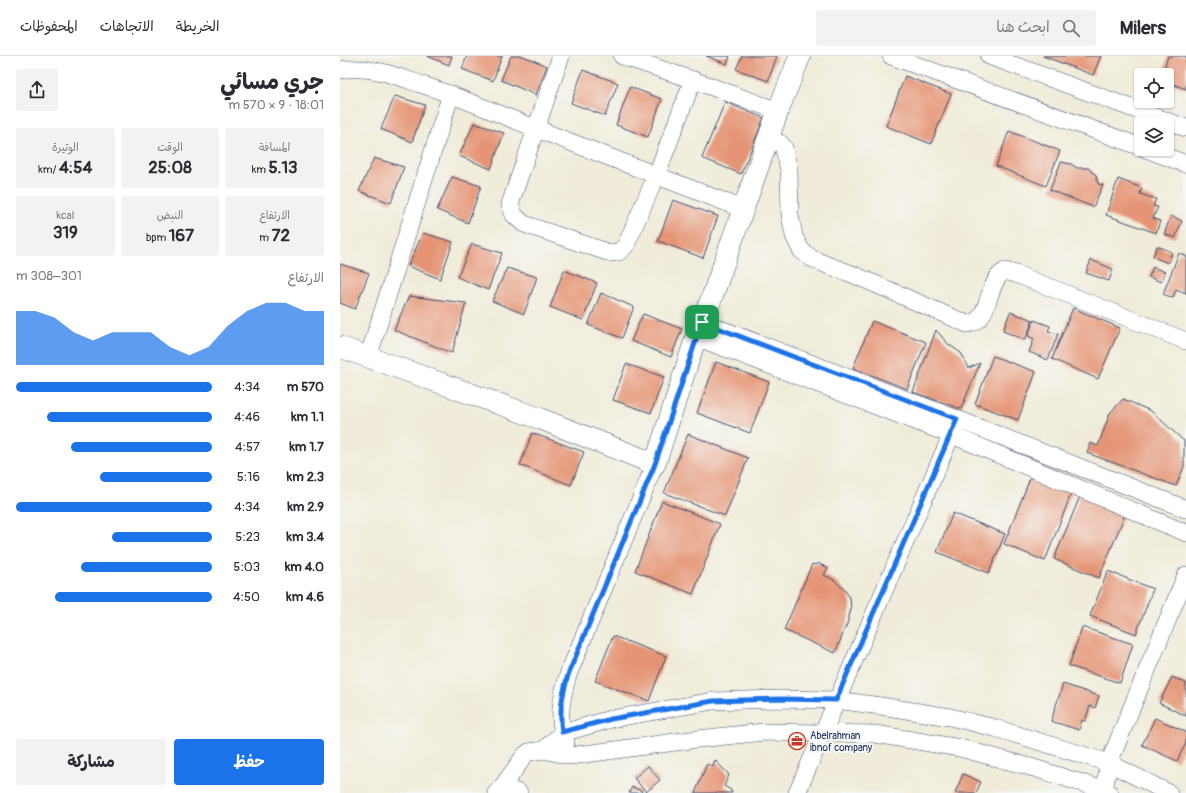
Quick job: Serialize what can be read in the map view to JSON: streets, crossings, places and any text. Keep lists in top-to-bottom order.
{
  "places": {
    "office": ["Abelrahman ibnof company"]
  },
  "page": {
    "header": "Milers",
    "search": "ابحث هنا",
    "nav": ["الخريطة", "الاتجاهات", "المحفوظات"],
    "heading": ["جري مسائي", "18:01 · 9 × 570 m"],
    "stats": [
      ["المسافة", "5.13 km"],
      ["الوقت", "25:08"],
      ["الوتيرة", "4:54 /km"],
      ["الارتفاع", "72 m"],
      ["النبض", "167 bpm"],
      ["kcal", "319"]
    ],
    "chart": ["الارتفاع", "301–308 m"],
    "list": [
      {
        "name": "570 m",
        "note": "4:34"
      },
      {
        "name": "1.1 km",
        "note": "4:46"
      },
      {
        "name": "1.7 km",
        "note": "4:57"
      },
      {
        "name": "2.3 km",
        "note": "5:16"
      },
      {
        "name": "2.9 km",
        "note": "4:34"
      },
      {
        "name": "3.4 km",
        "note": "5:23"
      },
      {
        "name": "4.0 km",
        "note": "5:03"
      },
      {
        "name": "4.6 km",
        "note": "4:50"
      }
    ],
    "buttons": ["حفظ", "مشاركة"]
  }
}
